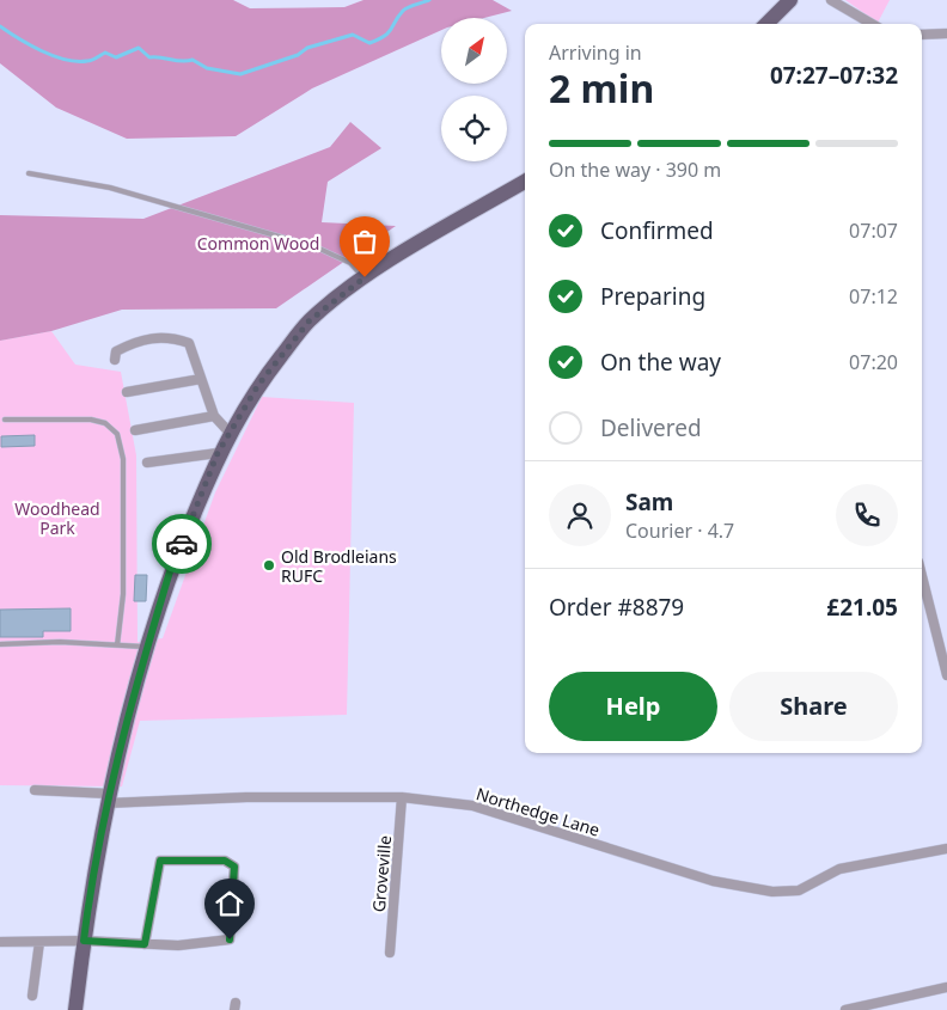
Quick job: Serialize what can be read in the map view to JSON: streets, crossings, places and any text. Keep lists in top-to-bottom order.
{
  "streets": {
    "street": ["Northedge Lane", "Groveville"]
  },
  "crossings": [
    ["Northedge Lane", "Groveville"]
  ],
  "parks": ["Common Wood", "Woodhead Park"],
  "places": ["Old Brodleians RUFC"],
  "north": "top right",
  "page": {
    "heading": ["2 min", "Arriving in", "07:27–07:32"],
    "panel": [
      "Sam",
      "Courier · 4.7",
      "Order #8879",
      "£21.05"
    ],
    "bar": "On the way · 390 m",
    "list": [
      ["Confirmed", "07:07"],
      ["Preparing", "07:12"],
      ["On the way", "07:20"],
      "Delivered"
    ],
    "buttons": ["Help", "Share"]
  }
}
